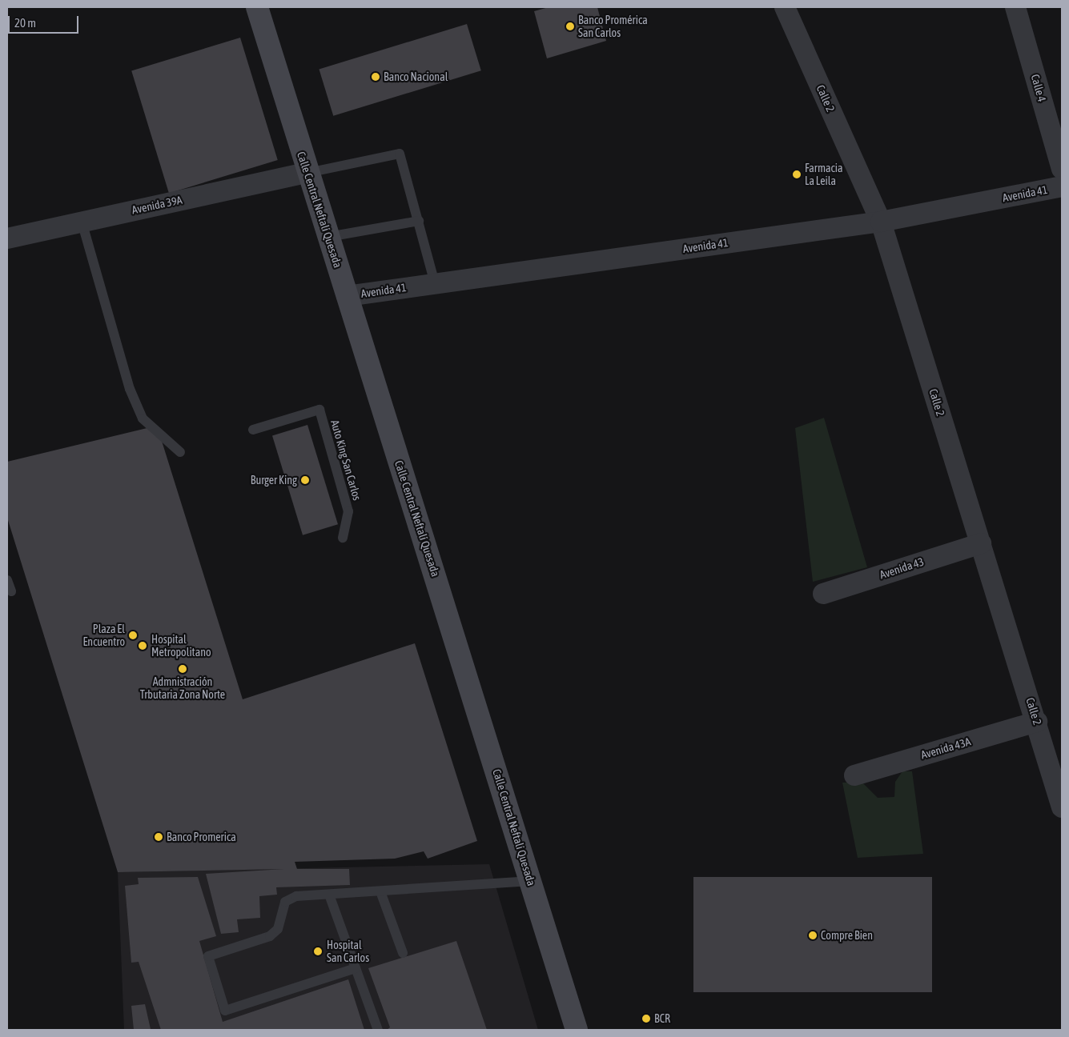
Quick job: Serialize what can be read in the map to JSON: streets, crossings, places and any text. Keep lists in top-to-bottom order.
{
  "streets": {
    "main road": ["Calle Central Neftalí Quesada"],
    "street": [
      "Calle 4",
      "Calle 2",
      "Avenida 41",
      "Avenida 39A",
      "Avenida 43",
      "Avenida 43A"
    ],
    "lane": ["Auto King San Carlos"]
  },
  "crossings": [
    ["Calle 2", "Avenida 41"],
    ["Calle 2", "Avenida 43"],
    ["Calle 2", "Avenida 43A"],
    ["Avenida 41", "Calle Central Neftalí Quesada"],
    ["Avenida 39A", "Calle Central Neftalí Quesada"]
  ],
  "places": [
    "Banco Promérica San Carlos",
    "Banco Nacional",
    "Farmacia La Leila",
    "Burger King",
    "Plaza El Encuentro",
    "Hospital Metropolitano",
    "Admnistración Trbutaria Zona Norte",
    "Banco Promerica",
    "Compre Bien",
    "Hospital San Carlos",
    "BCR"
  ],
  "scale_bar": "20 m"
}
